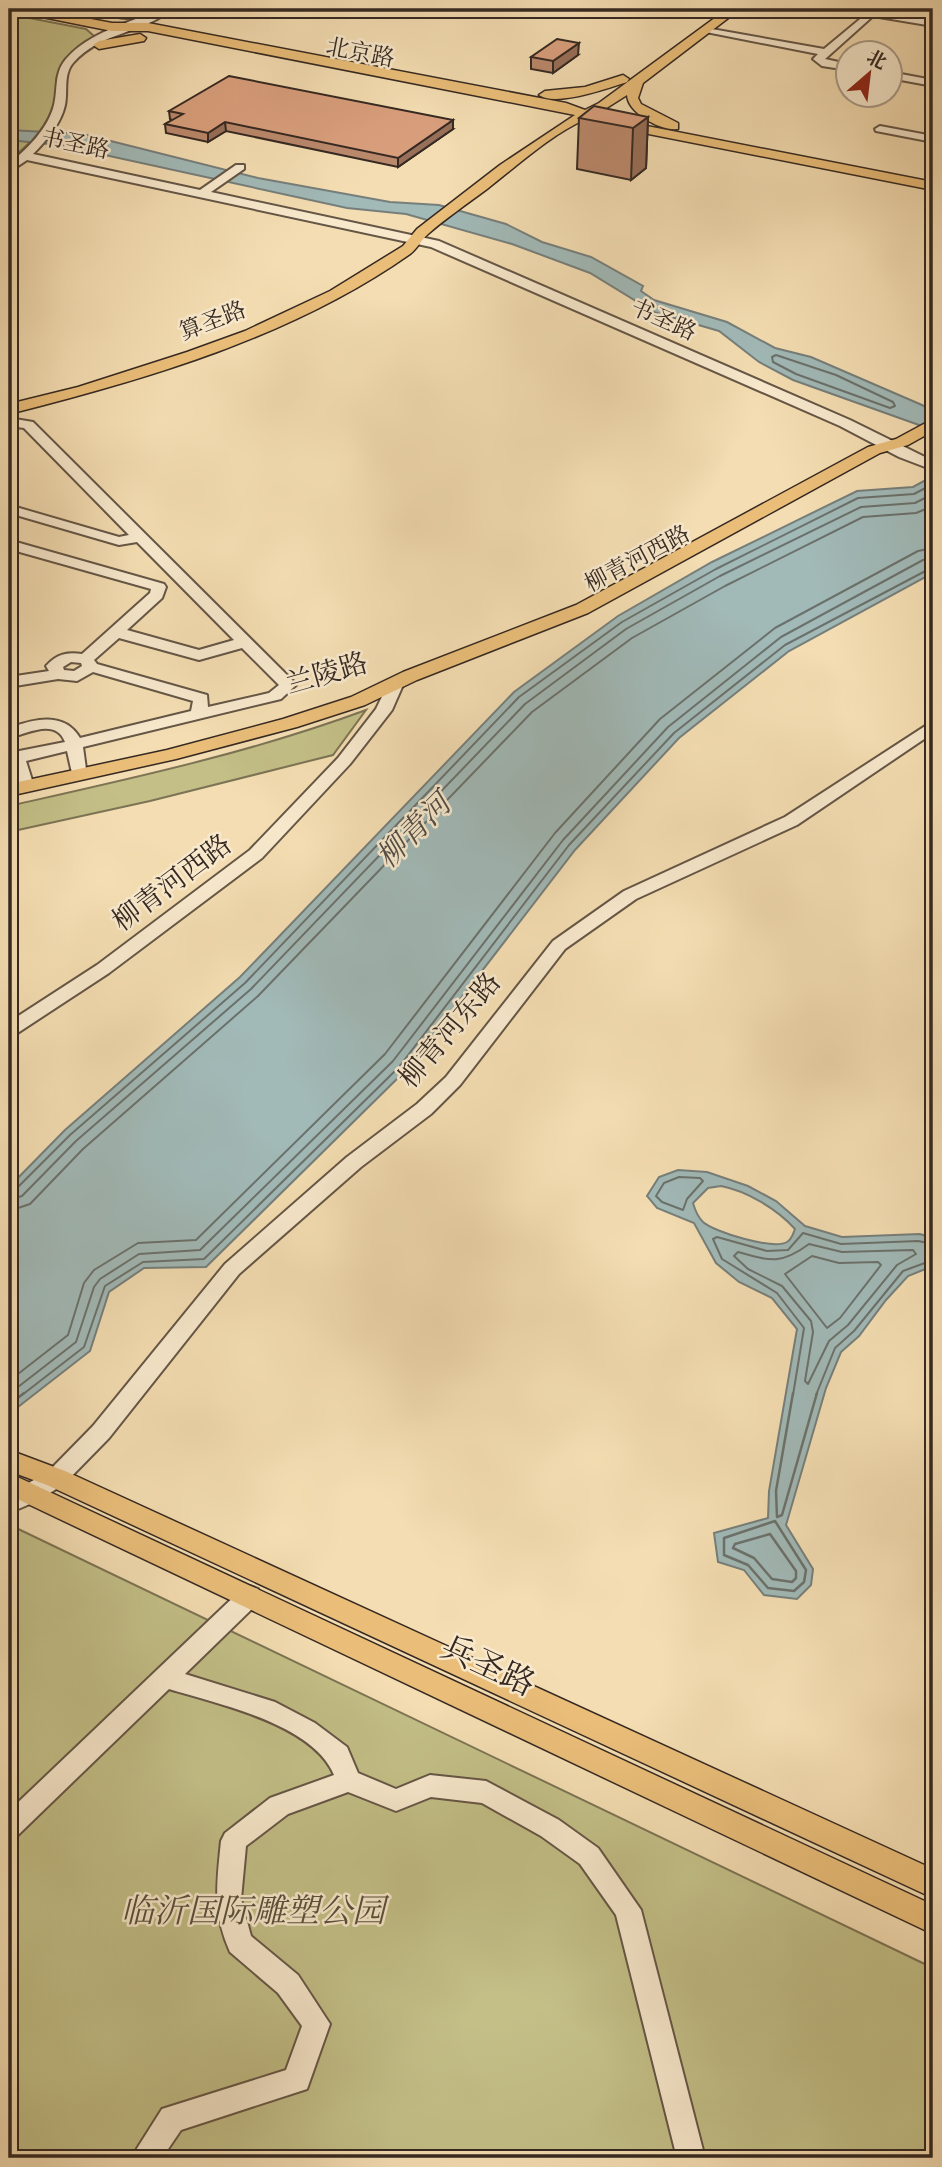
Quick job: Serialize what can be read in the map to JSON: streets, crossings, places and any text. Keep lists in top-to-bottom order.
{
  "streets": {
    "main road": [
      "北京路",
      "算圣路",
      "柳青河西路",
      "兰陵路",
      "兵圣路"
    ],
    "street": ["书圣路", "柳青河东路"]
  },
  "crossings": [
    ["北京路", "算圣路"],
    ["书圣路", "算圣路"],
    ["书圣路", "柳青河西路"],
    ["柳青河西路", "兰陵路"],
    ["柳青河东路", "兵圣路"]
  ],
  "water": ["柳青河"],
  "parks": ["临沂国际雕塑公园"],
  "north": "top right"
}
